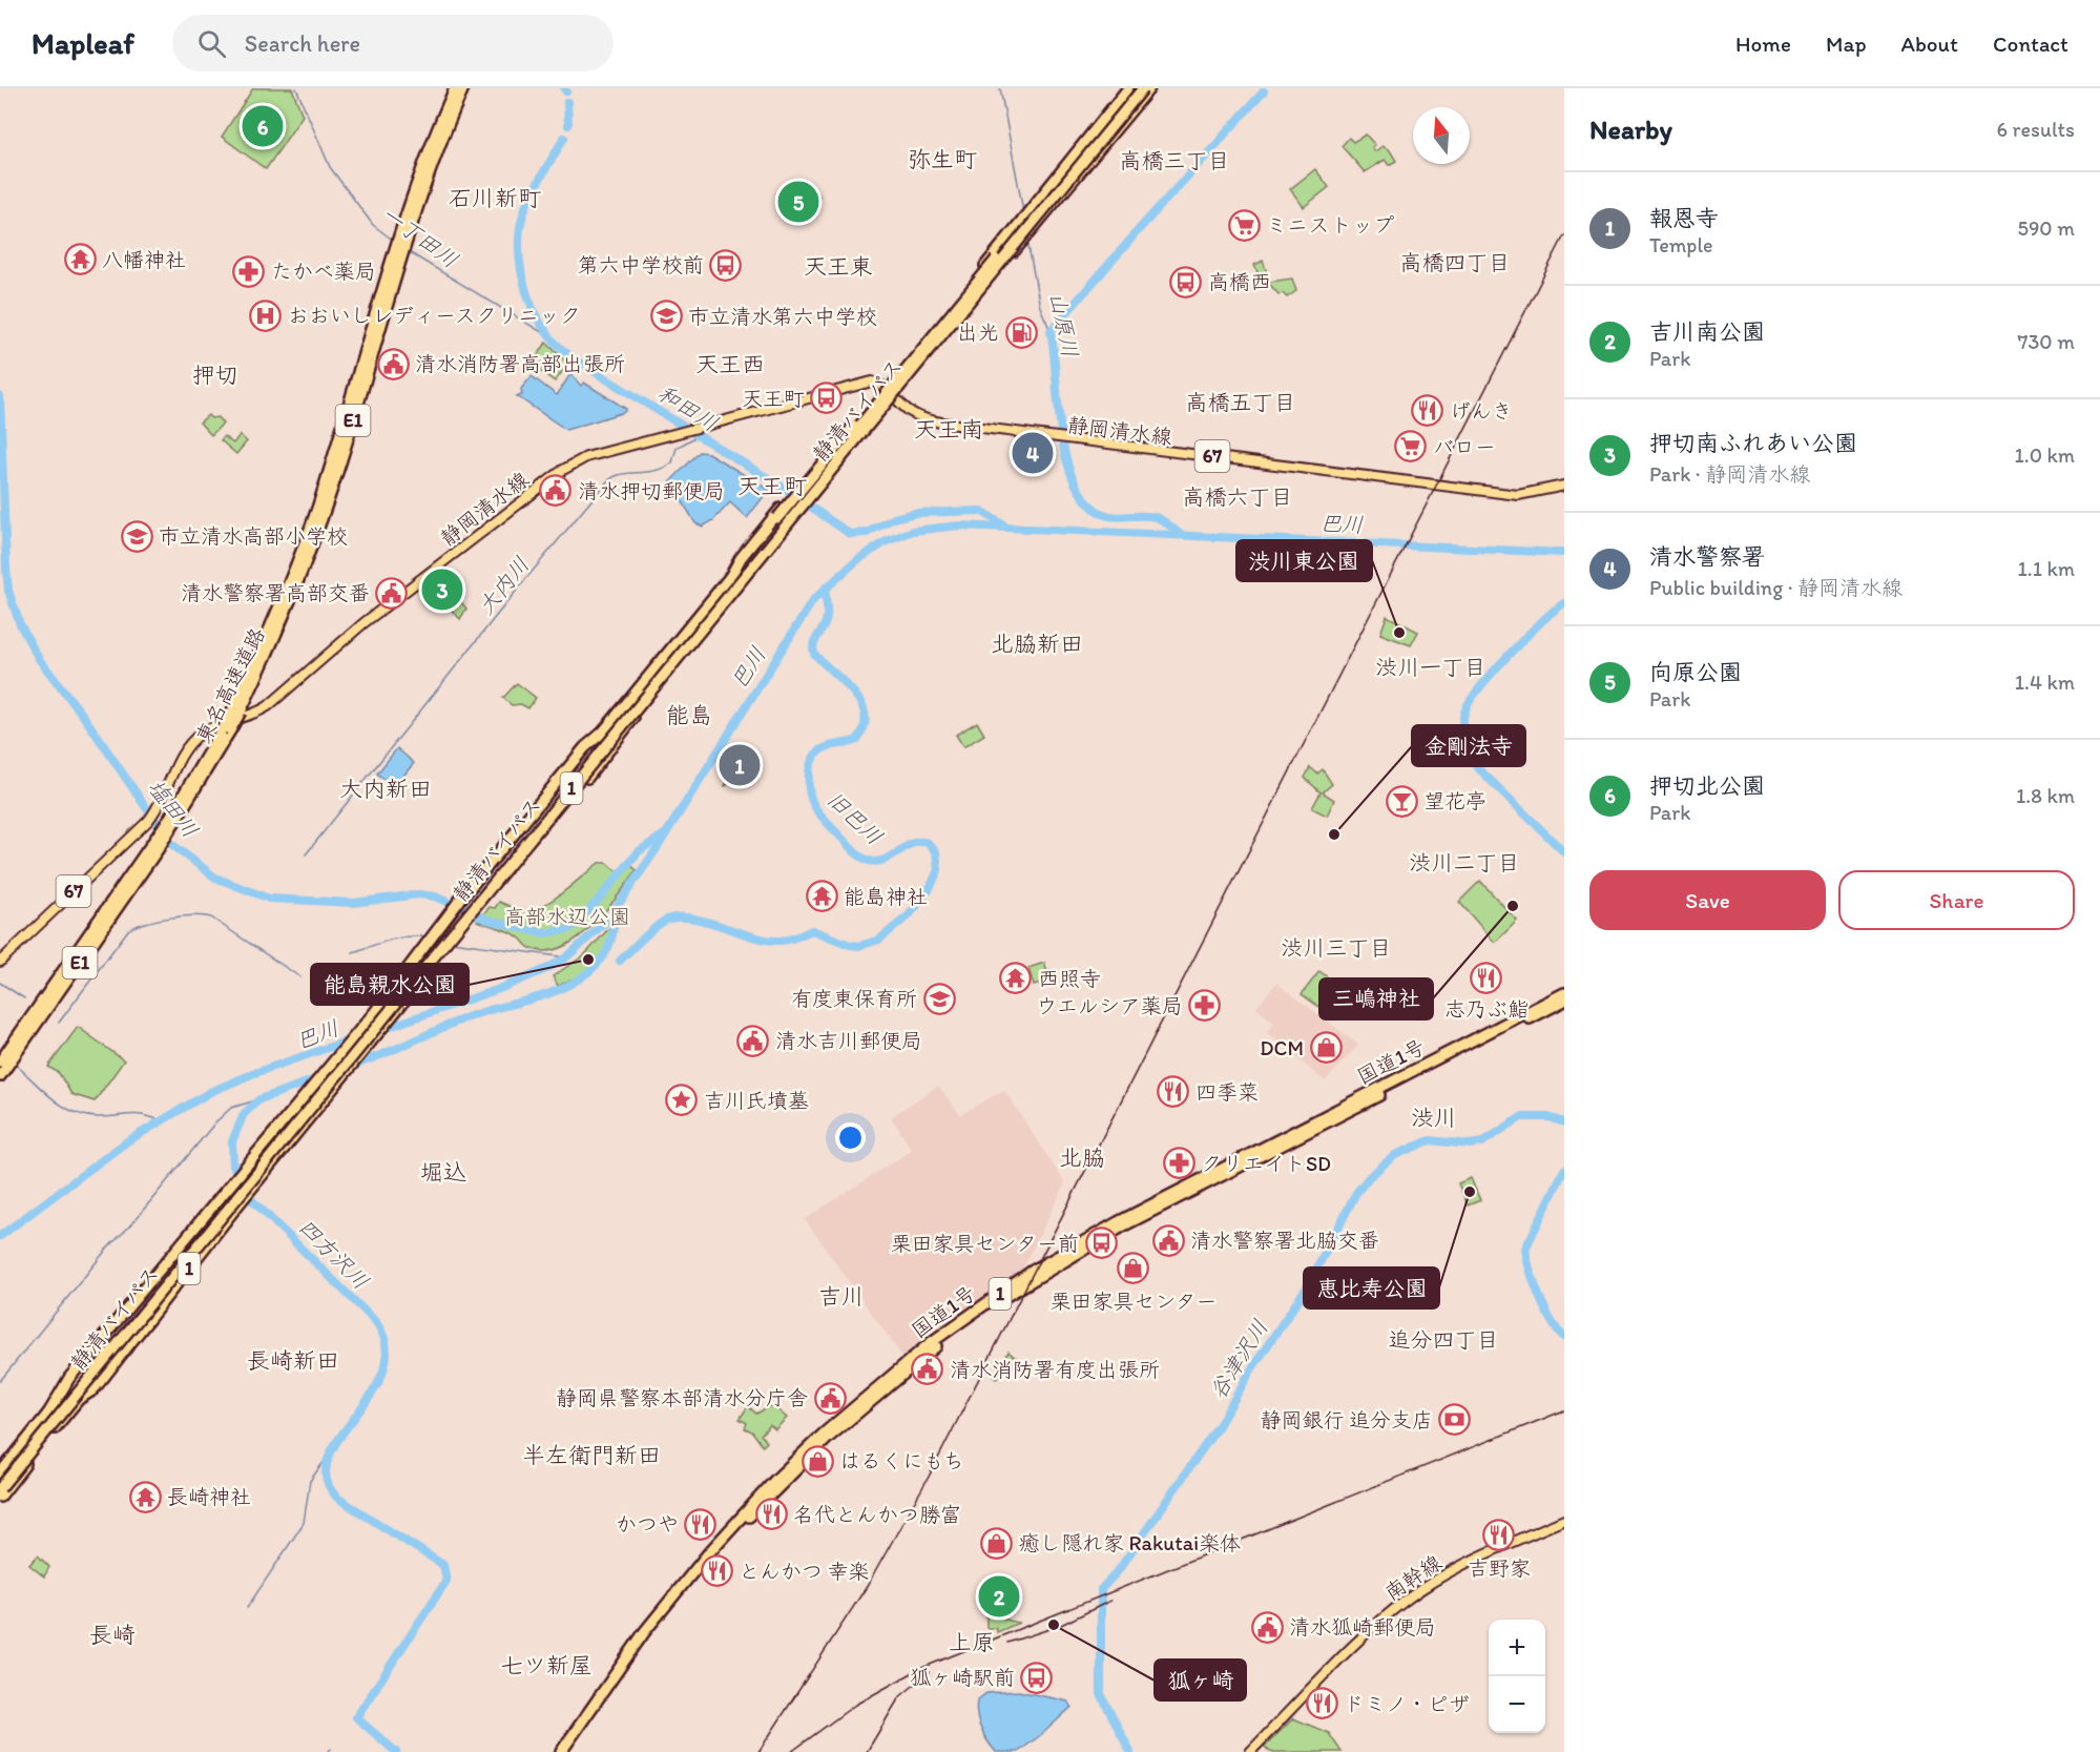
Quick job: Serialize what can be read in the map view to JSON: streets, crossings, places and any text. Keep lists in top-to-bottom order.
{
  "streets": {
    "highway": [
      "静清バイパス",
      "E1",
      "東名高速道路",
      "1",
      "国道1号"
    ],
    "main road": ["静岡清水線", "67", "南幹線"]
  },
  "crossings": [
    ["静清バイパス", "1"]
  ],
  "districts": [
    "弥生町",
    "高橋三丁目",
    "石川新町",
    "高橋四丁目",
    "天王東",
    "天王西",
    "押切",
    "高橋五丁目",
    "天王南",
    "天王町",
    "高橋六丁目",
    "北脇新田",
    "渋川一丁目",
    "能島",
    "大内新田",
    "渋川二丁目",
    "渋川三丁目",
    "渋川",
    "北脇",
    "堀込",
    "吉川",
    "追分四丁目",
    "長崎新田",
    "半左衛門新田",
    "長崎",
    "上原",
    "七ツ新屋"
  ],
  "water": [
    "一丁田川",
    "山原川",
    "和田川",
    "巴川",
    "大内川",
    "塩田川",
    "旧巴川",
    "四方沢川",
    "谷津沢川"
  ],
  "parks": ["高部水辺公園"],
  "places": {
    "supermarket": ["ミニストップ", "バロー"],
    "temple": [
      "八幡神社",
      "能島神社",
      "西照寺",
      "長崎神社"
    ],
    "bus stop": [
      "第六中学校前",
      "高橋西",
      "天王町",
      "栗田家具センター前",
      "狐ヶ崎駅前"
    ],
    "pharmacy": ["たかべ薬局", "ウエルシア薬局", "クリエイトSD"],
    "hospital": ["おおいしレディースクリニック"],
    "school or university": ["市立清水第六中学校", "市立清水高部小学校", "有度東保育所"],
    "fuel station": ["出光"],
    "public building": [
      "清水消防署高部出張所",
      "清水押切郵便局",
      "清水警察署高部交番",
      "清水吉川郵便局",
      "清水警察署北脇交番",
      "清水消防署有度出張所",
      "静岡県警察本部清水分庁舎",
      "清水狐崎郵便局"
    ],
    "restaurant": [
      "げんき",
      "志乃ぶ鮨",
      "四季菜",
      "名代とんかつ勝富",
      "かつや",
      "吉野家",
      "とんかつ 幸楽",
      "ドミノ・ピザ"
    ],
    "other": [
      "渋川東公園",
      "金剛法寺",
      "三嶋神社",
      "能島親水公園",
      "恵比寿公園",
      "狐ヶ崎"
    ],
    "bar": ["望花亭"],
    "shop": [
      "DCM",
      "栗田家具センター",
      "はるくにもち",
      "癒し隠れ家 Rakutai楽体"
    ],
    "place": ["吉川氏墳墓"],
    "bank": ["静岡銀行 追分支店"]
  },
  "north": "top",
  "page": {
    "header": "Mapleaf",
    "search": "Search here",
    "nav": [
      "Home",
      "Map",
      "About",
      "Contact"
    ],
    "heading": ["Nearby", "6 results"],
    "pins": [
      "6",
      "5",
      "4",
      "3",
      "1",
      "2"
    ],
    "list": [
      {
        "mark": "1",
        "name": "報恩寺",
        "note": "Temple",
        "value": "590 m"
      },
      {
        "mark": "2",
        "name": "吉川南公園",
        "note": "Park",
        "value": "730 m"
      },
      {
        "mark": "3",
        "name": "押切南ふれあい公園",
        "note": "Park · 静岡清水線",
        "value": "1.0 km"
      },
      {
        "mark": "4",
        "name": "清水警察署",
        "note": "Public building · 静岡清水線",
        "value": "1.1 km"
      },
      {
        "mark": "5",
        "name": "向原公園",
        "note": "Park",
        "value": "1.4 km"
      },
      {
        "mark": "6",
        "name": "押切北公園",
        "note": "Park",
        "value": "1.8 km"
      }
    ],
    "buttons": ["Save", "Share"],
    "map_buttons": ["+", "−"]
  }
}
